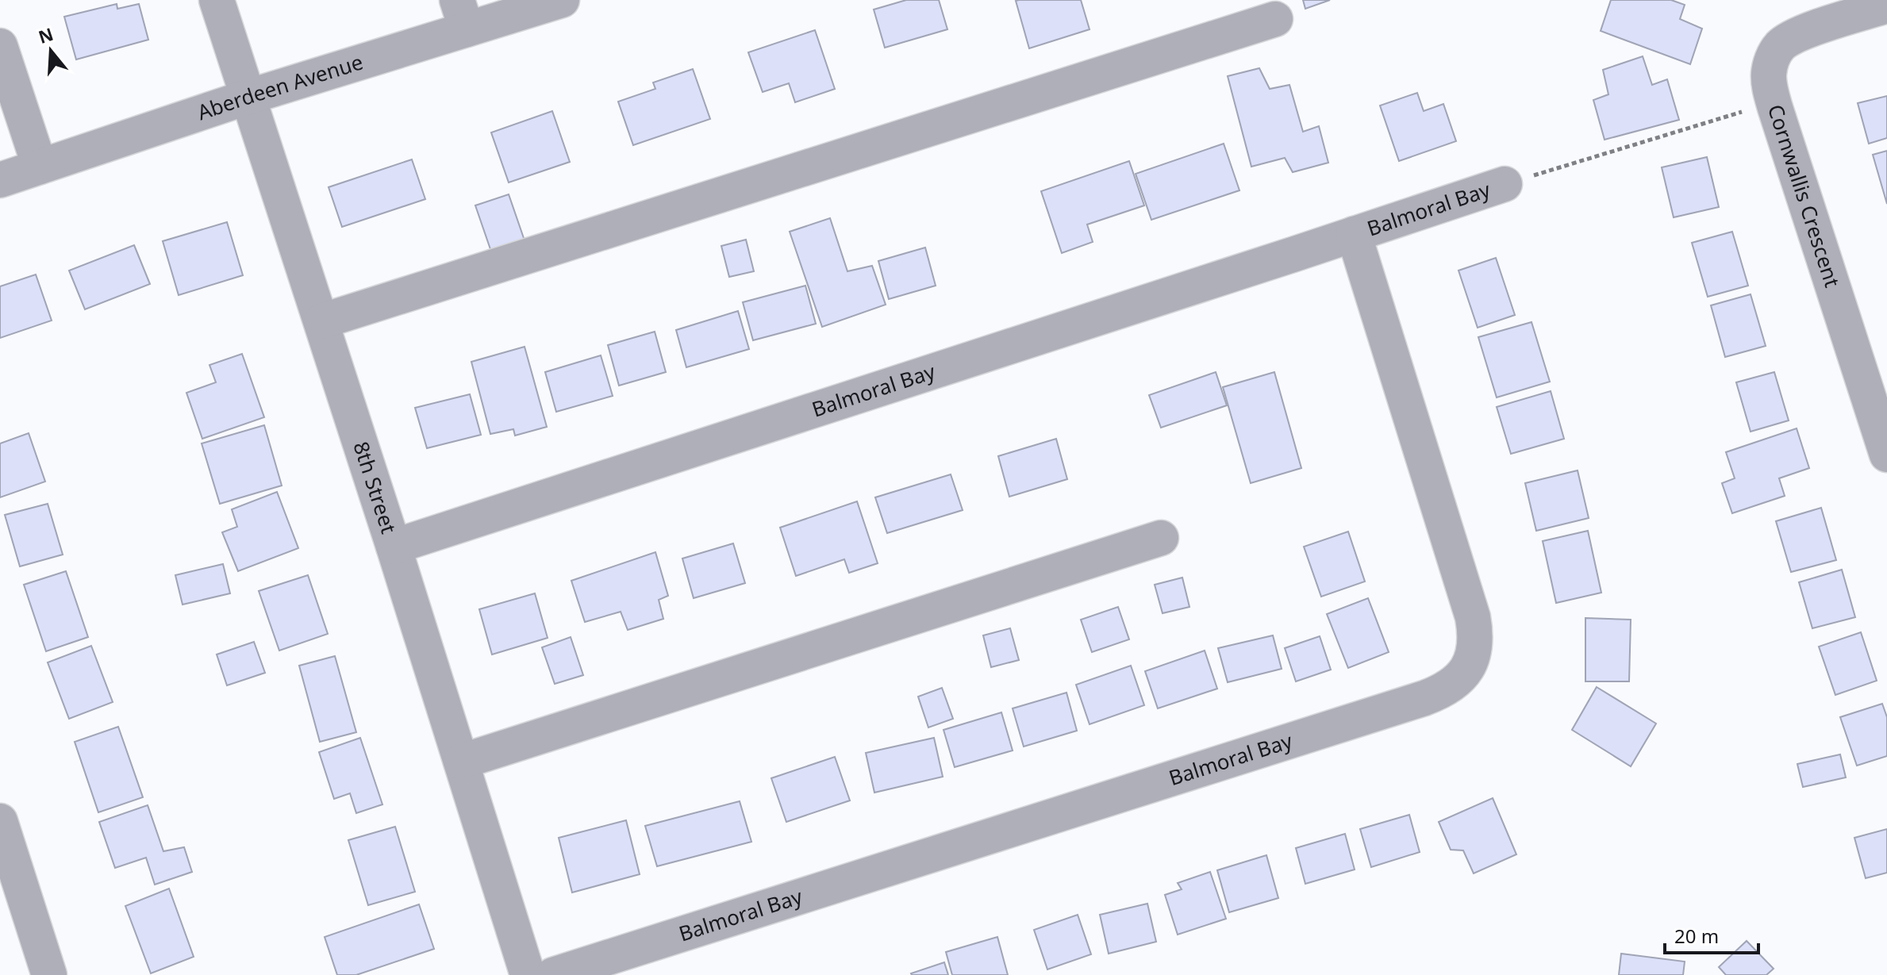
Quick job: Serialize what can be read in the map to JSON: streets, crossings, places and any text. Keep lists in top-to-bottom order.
{
  "streets": {
    "street": [
      "Aberdeen Avenue",
      "Cornwallis Crescent",
      "Balmoral Bay",
      "8th Street"
    ]
  },
  "crossings": [
    ["Aberdeen Avenue", "8th Street"],
    ["Balmoral Bay", "8th Street"]
  ],
  "scale_bar": "20 m",
  "north": "top"
}
